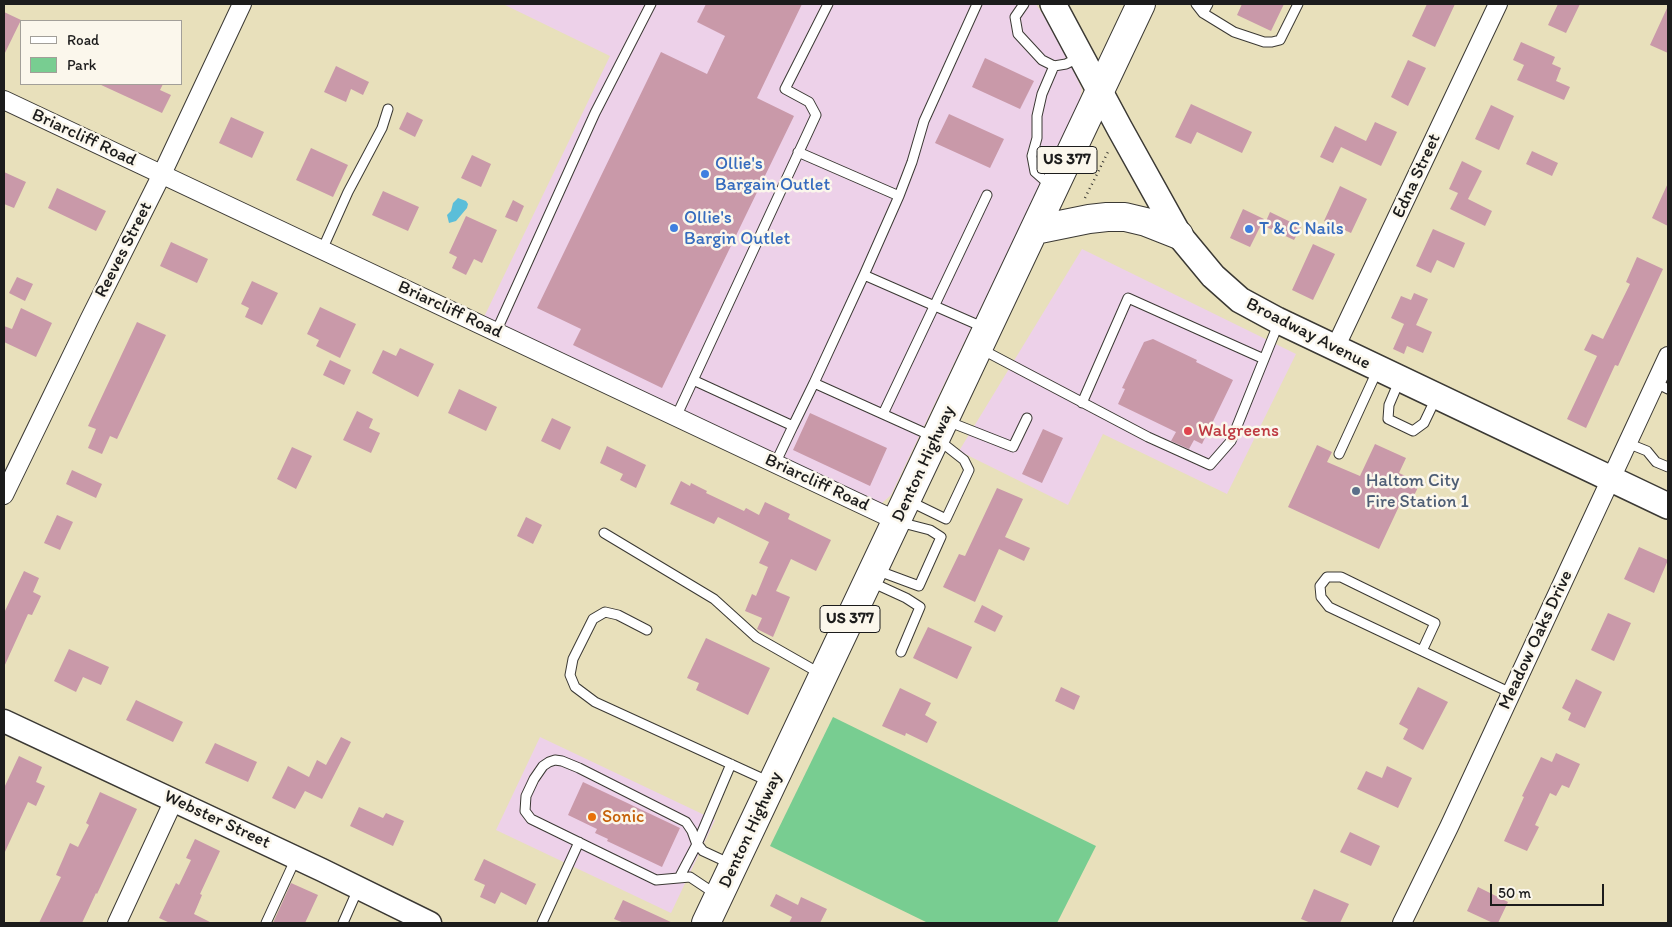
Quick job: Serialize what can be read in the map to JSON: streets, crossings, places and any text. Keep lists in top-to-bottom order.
{
  "streets": {
    "main road": ["US 377", "Broadway Avenue", "Denton Highway"],
    "street": [
      "Briarcliff Road",
      "Edna Street",
      "Reeves Street",
      "Meadow Oaks Drive",
      "Webster Street"
    ]
  },
  "crossings": [
    ["Briarcliff Road", "Reeves Street"],
    ["Briarcliff Road", "Denton Highway"],
    ["Edna Street", "Broadway Avenue"],
    ["Broadway Avenue", "Denton Highway"],
    ["Broadway Avenue", "Meadow Oaks Drive"]
  ],
  "places": [
    "Ollie's Bargain Outlet",
    "Ollie's Bargin Outlet",
    "T & C Nails",
    "Walgreens",
    "Haltom City Fire Station 1",
    "Sonic"
  ],
  "legend": ["Road", "Park"],
  "scale_bar": "50 m"
}
